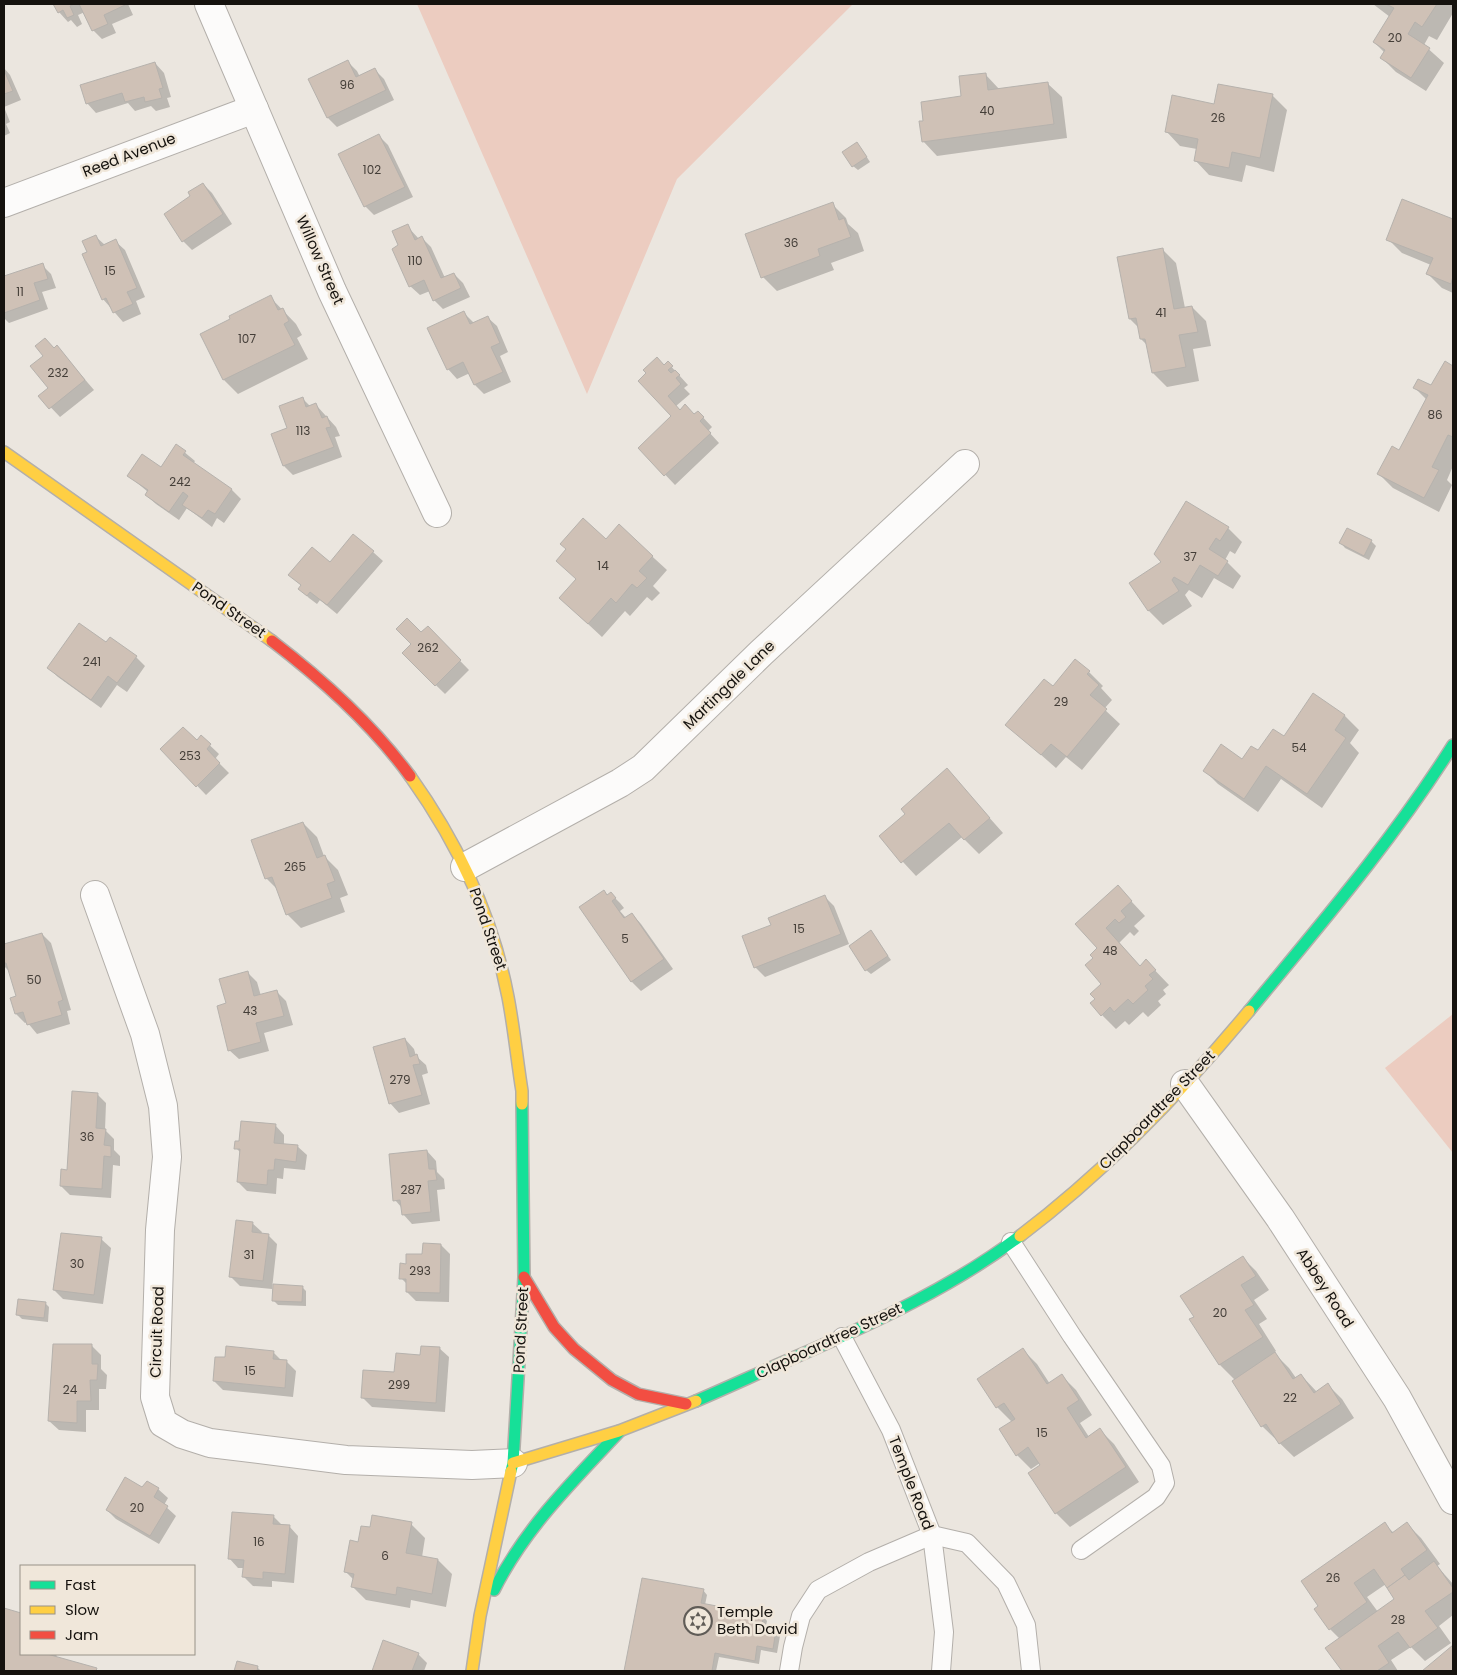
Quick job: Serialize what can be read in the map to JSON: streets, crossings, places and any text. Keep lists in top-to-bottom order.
{
  "streets": {
    "street": [
      "Reed Avenue",
      "Willow Street",
      "Pond Street",
      "Martingale Lane",
      "Clapboardtree Street",
      "Abbey Road",
      "Circuit Road"
    ],
    "lane": ["Temple Road"]
  },
  "crossings": [
    ["Reed Avenue", "Willow Street"],
    ["Pond Street", "Martingale Lane"],
    ["Pond Street", "Clapboardtree Street"],
    ["Pond Street", "Circuit Road"],
    ["Clapboardtree Street", "Abbey Road"],
    ["Clapboardtree Street", "Circuit Road"],
    ["Clapboardtree Street", "Temple Road"]
  ],
  "places": {
    "synagogue": ["Temple Beth David"]
  },
  "house_numbers": [
    "20",
    "96",
    "40",
    "26",
    "102",
    "36",
    "110",
    "15",
    "11",
    "41",
    "107",
    "232",
    "86",
    "113",
    "242",
    "37",
    "14",
    "262",
    "241",
    "29",
    "54",
    "253",
    "265",
    "15",
    "5",
    "48",
    "50",
    "43",
    "279",
    "36",
    "287",
    "31",
    "30",
    "293",
    "20",
    "15",
    "299",
    "24",
    "22",
    "15",
    "20",
    "16",
    "6",
    "26",
    "28"
  ],
  "legend": ["Fast", "Slow", "Jam"]
}
